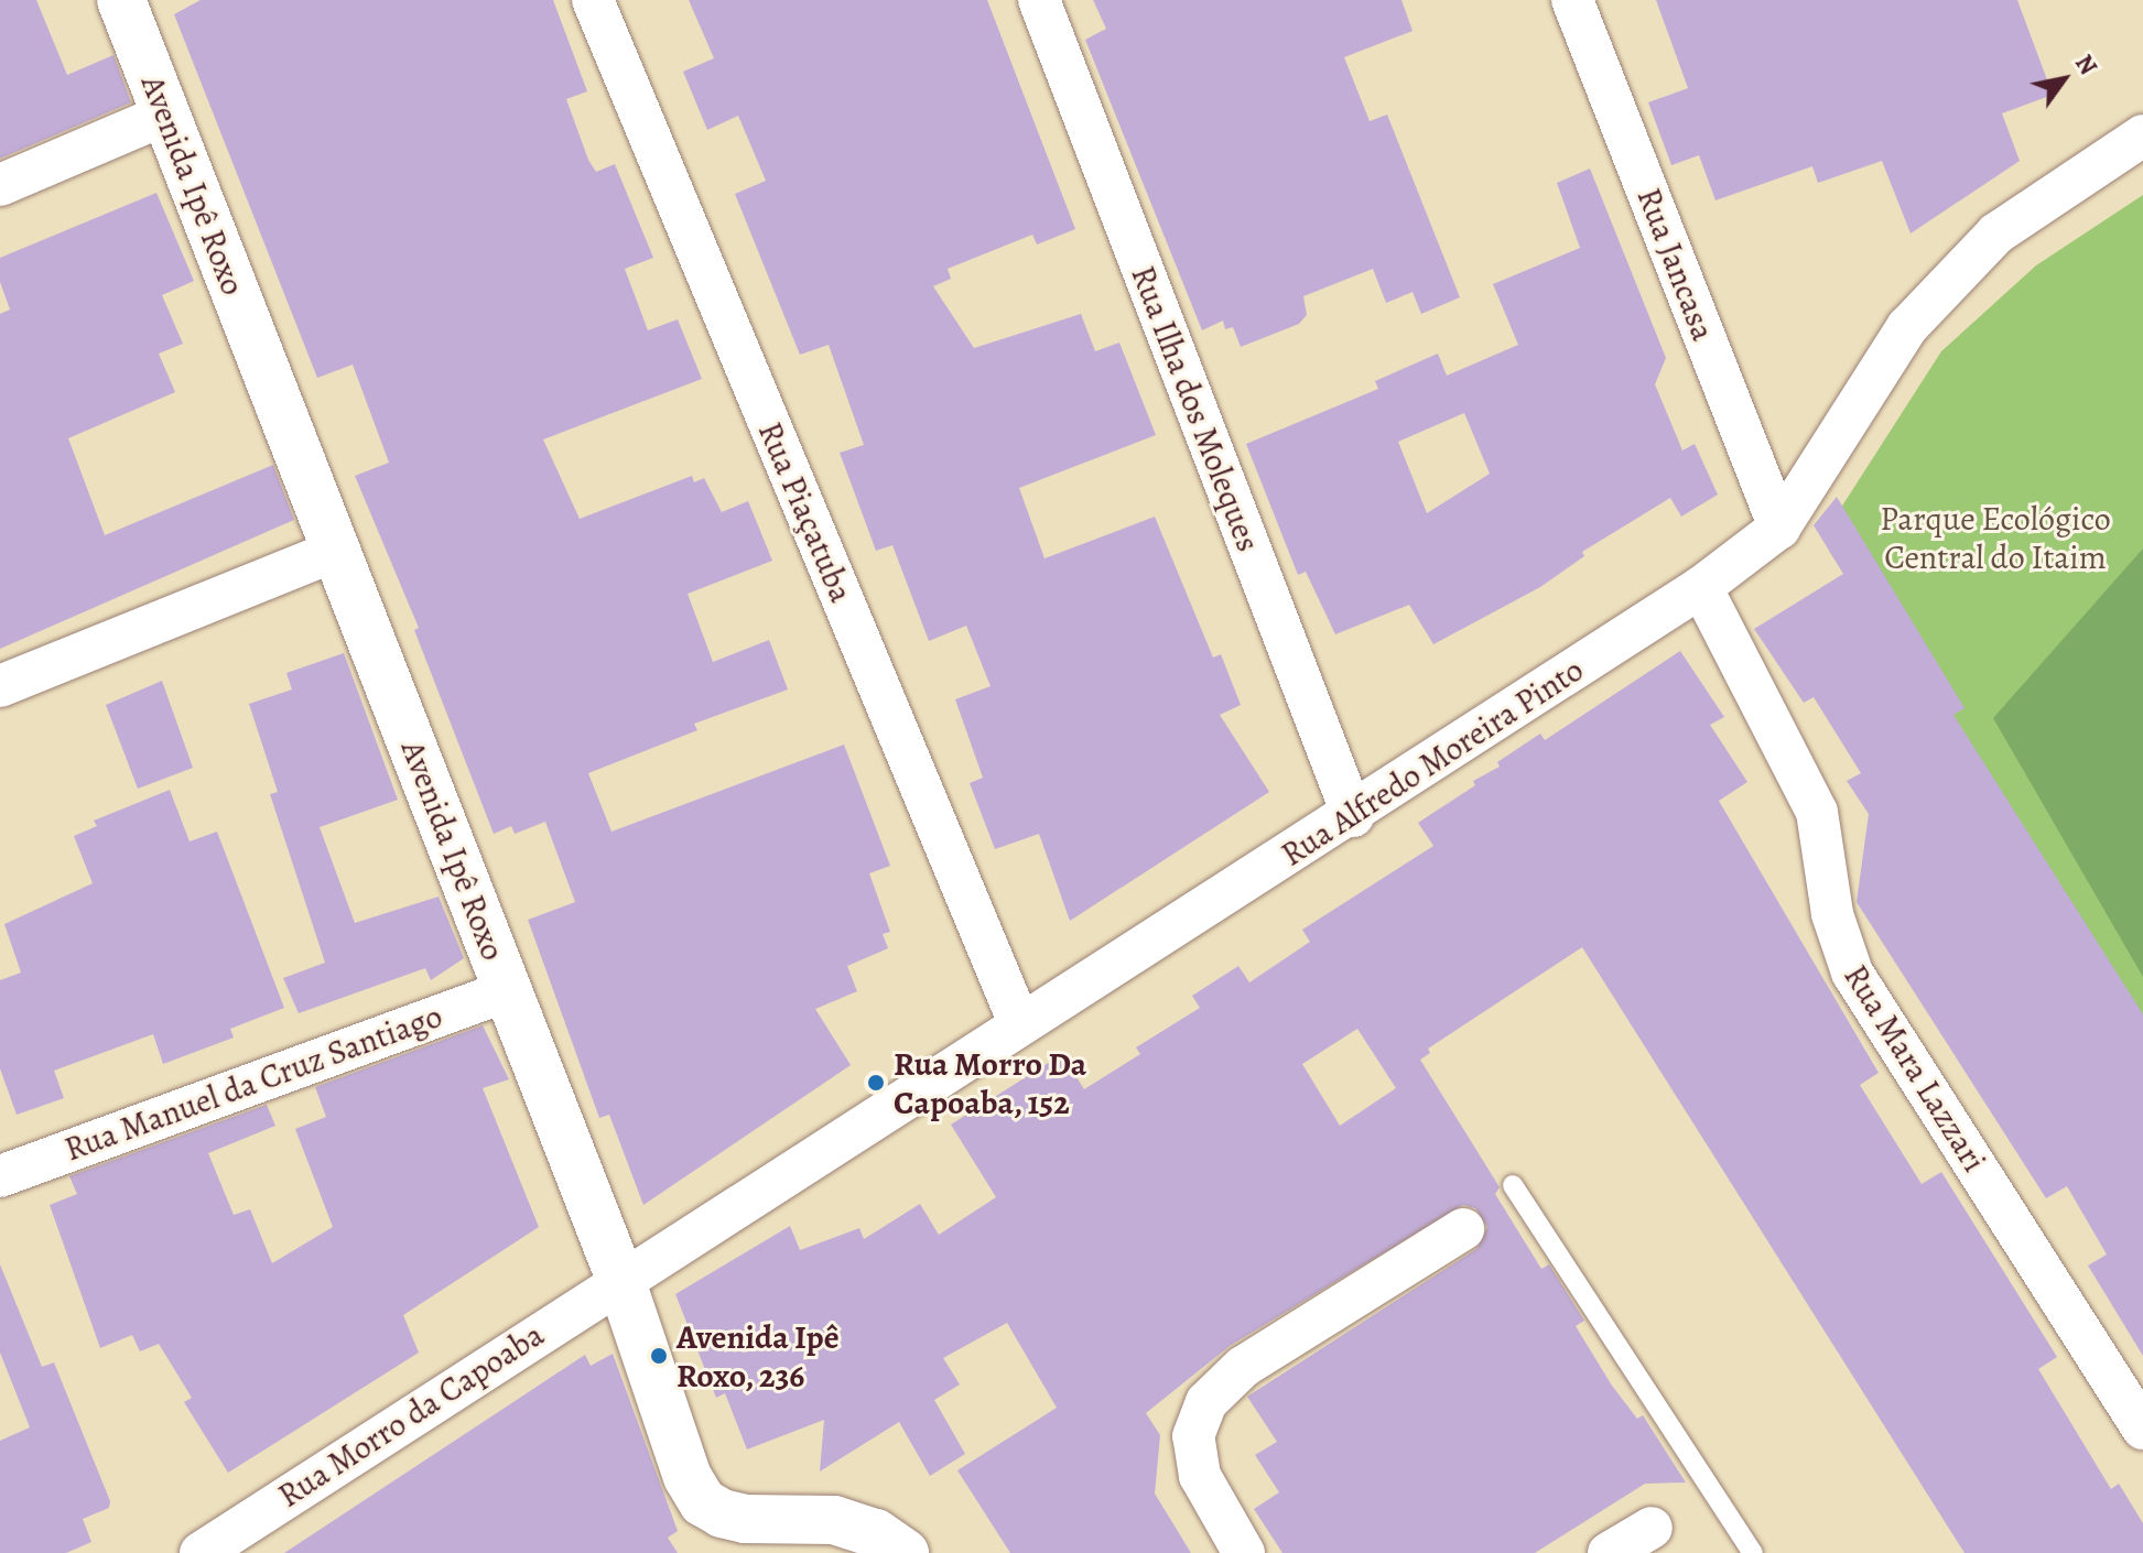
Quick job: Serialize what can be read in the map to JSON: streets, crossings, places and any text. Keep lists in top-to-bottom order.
{
  "streets": {
    "street": [
      "Avenida Ipê Roxo",
      "Rua Jancasa",
      "Rua Ilha dos Moleques",
      "Rua Piaçatuba",
      "Rua Alfredo Moreira Pinto",
      "Rua Mara Lazzari",
      "Rua Manuel da Cruz Santiago",
      "Rua Morro da Capoaba"
    ]
  },
  "crossings": [
    ["Avenida Ipê Roxo", "Rua Alfredo Moreira Pinto"],
    ["Avenida Ipê Roxo", "Rua Manuel da Cruz Santiago"],
    ["Avenida Ipê Roxo", "Rua Morro da Capoaba"],
    ["Rua Jancasa", "Rua Alfredo Moreira Pinto"],
    ["Rua Ilha dos Moleques", "Rua Alfredo Moreira Pinto"],
    ["Rua Piaçatuba", "Rua Alfredo Moreira Pinto"],
    ["Rua Alfredo Moreira Pinto", "Rua Mara Lazzari"],
    ["Rua Alfredo Moreira Pinto", "Rua Morro da Capoaba"]
  ],
  "parks": ["Parque Ecológico Central do Itaim"],
  "places": ["Rua Morro Da Capoaba, 152", "Avenida Ipê Roxo, 236"],
  "north": "top right"
}
